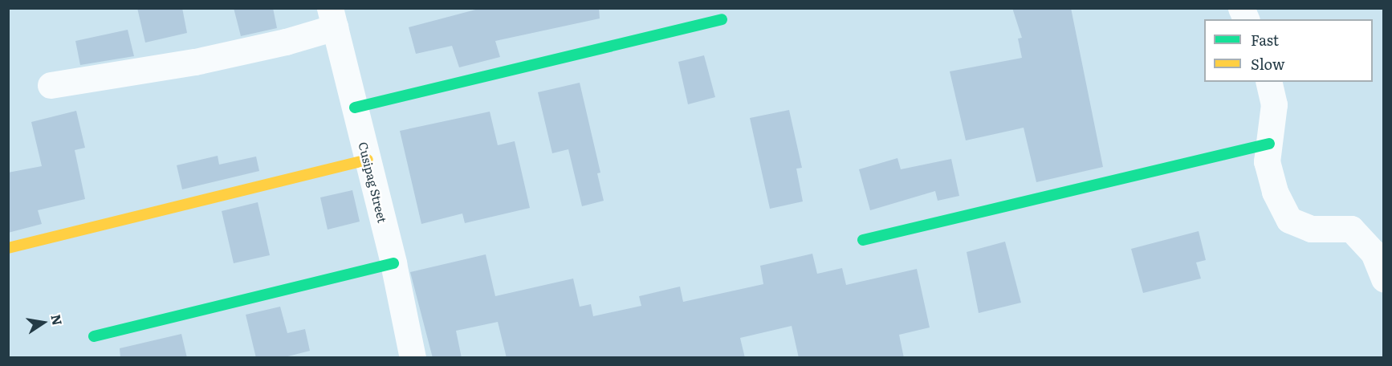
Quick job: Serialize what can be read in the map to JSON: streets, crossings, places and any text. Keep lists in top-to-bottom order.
{
  "streets": {
    "street": ["Cusipag Street"]
  },
  "legend": ["Fast", "Slow"],
  "north": "right"
}
